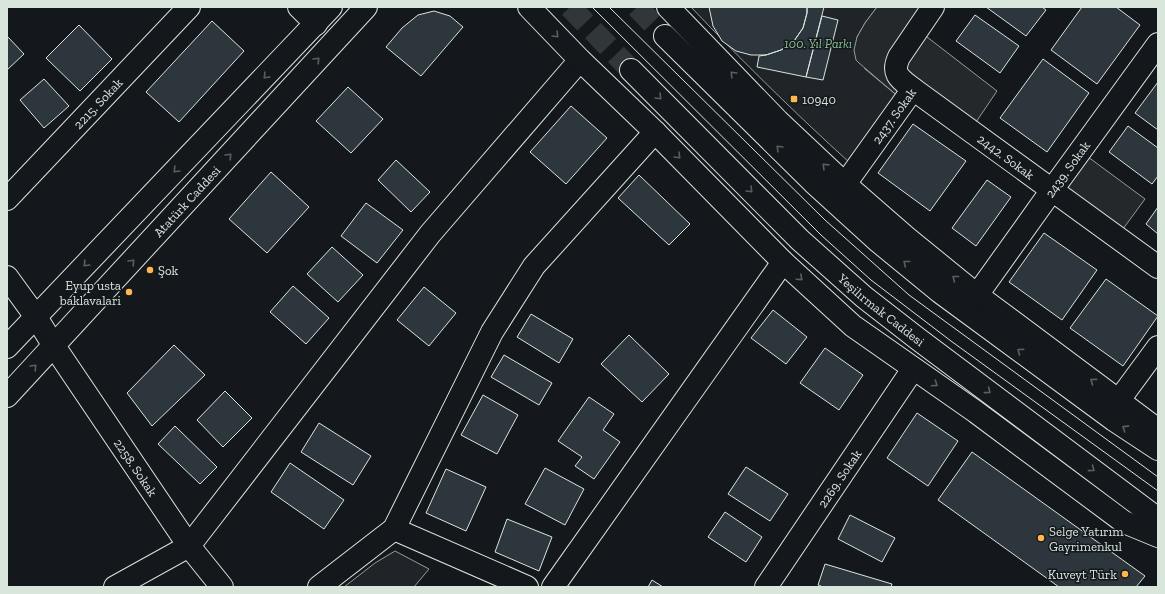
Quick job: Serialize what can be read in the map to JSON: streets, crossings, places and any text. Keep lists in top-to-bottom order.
{
  "streets": {
    "main road": [
      "2215. Sokak",
      "2437. Sokak",
      "2442. Sokak",
      "2439. Sokak",
      "Atatürk Caddesi",
      "Yeşilırmak Caddesi",
      "2258. Sokak",
      "2269. Sokak"
    ]
  },
  "crossings": [
    ["2437. Sokak", "2442. Sokak"],
    ["2442. Sokak", "2439. Sokak"],
    ["Atatürk Caddesi", "2258. Sokak"]
  ],
  "parks": ["100. Yıl Parkı"],
  "places": {
    "transit": ["10940"],
    "other": [
      "Şok",
      "Eyup usta baklavalari",
      "Selge Yatırım Gayrimenkul",
      "Kuveyt Türk"
    ]
  }
}
